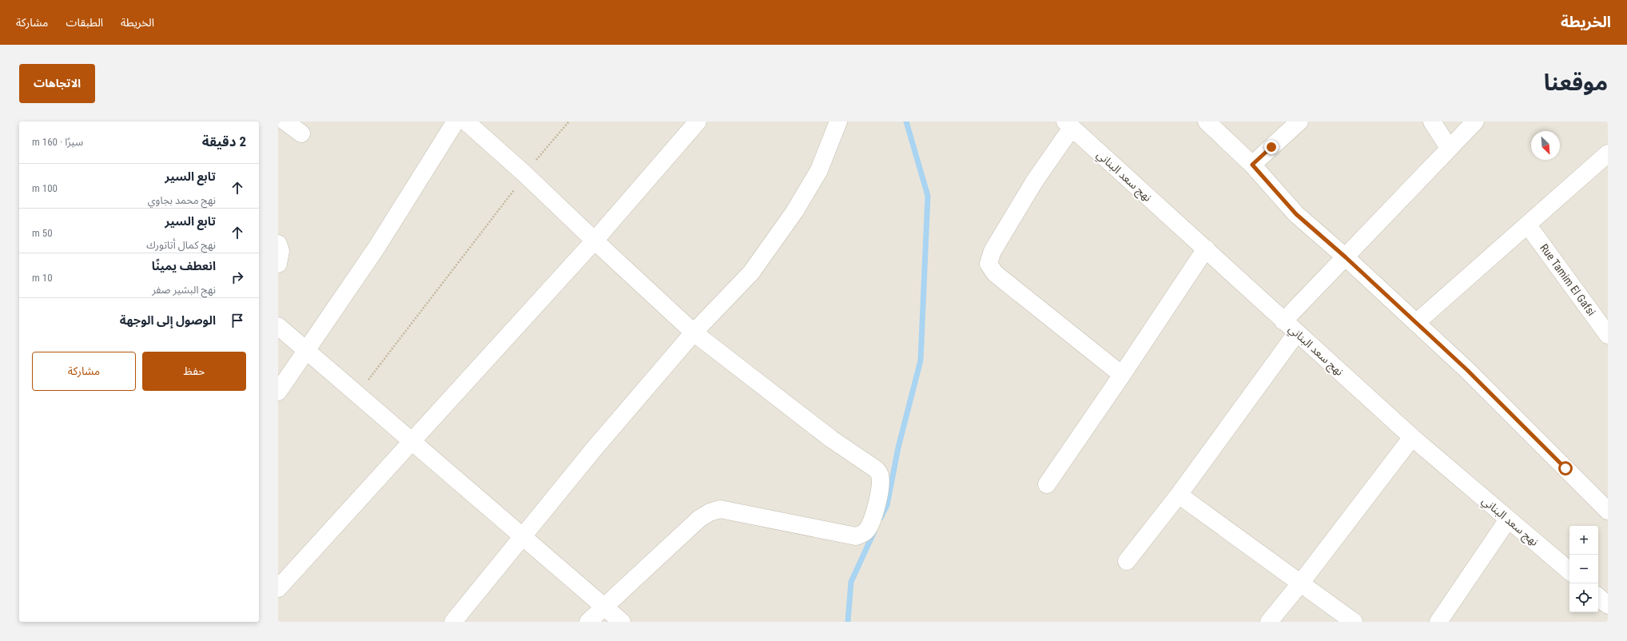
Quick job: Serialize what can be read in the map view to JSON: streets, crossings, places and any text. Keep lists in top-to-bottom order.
{
  "streets": {
    "street": ["نهج سعد البناني", "Rue Tamim El Gafsi"]
  },
  "north": "bottom right",
  "page": {
    "header": "الخريطة",
    "nav": ["الخريطة", "الطبقات", "مشاركة"],
    "title": "موقعنا",
    "buttons": [
      "الاتجاهات",
      ["حفظ", "مشاركة"]
    ],
    "heading": ["2 دقيقة", "سيرًا · 160 m"],
    "list": [
      ["تابع السير", "نهج محمد بجاوي", "100 m"],
      ["تابع السير", "نهج كمال أتاتورك", "50 m"],
      ["انعطف يمينًا", "نهج البشير صفر", "10 m"],
      "الوصول إلى الوجهة"
    ],
    "map_buttons": ["+", "−"]
  }
}
